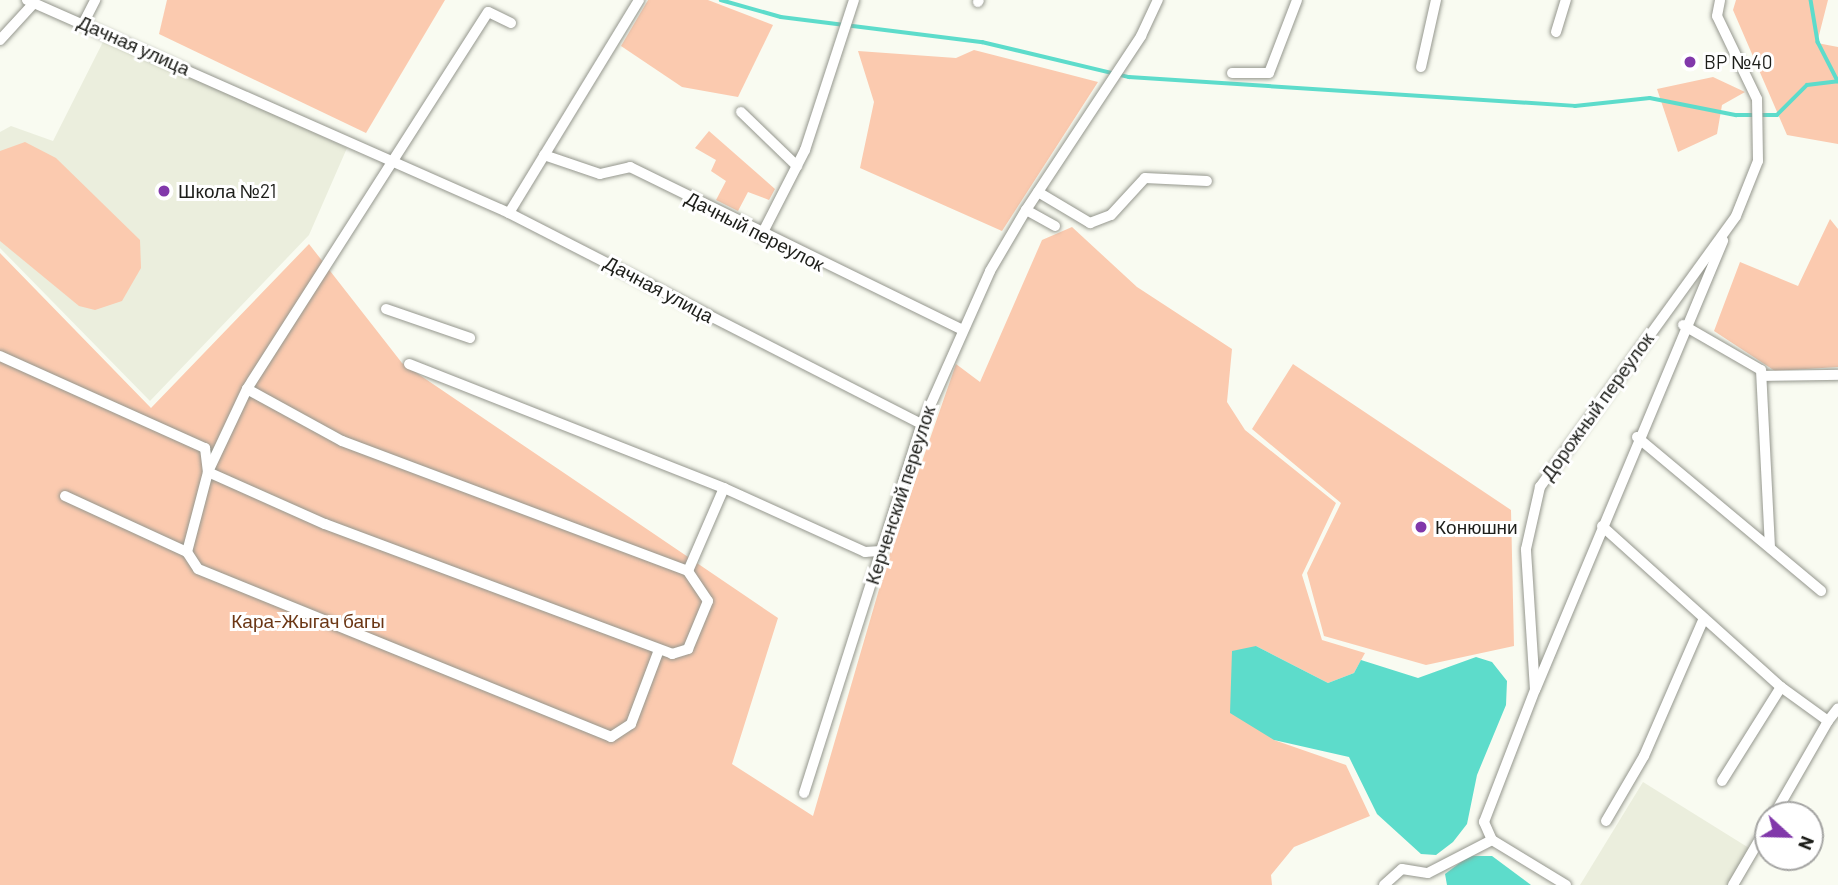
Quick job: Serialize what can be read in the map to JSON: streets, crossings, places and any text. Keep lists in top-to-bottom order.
{
  "streets": {
    "street": [
      "Дачная улица",
      "Дачный переулок",
      "Дорожный переулок",
      "Керченский переулок"
    ]
  },
  "crossings": [
    ["Дачная улица", "Керченский переулок"],
    ["Дачный переулок", "Керченский переулок"]
  ],
  "parks": ["Кара-Жыгач багы"],
  "places": ["BP №40", "Школа №21", "Конюшни"],
  "north": "right"
}
